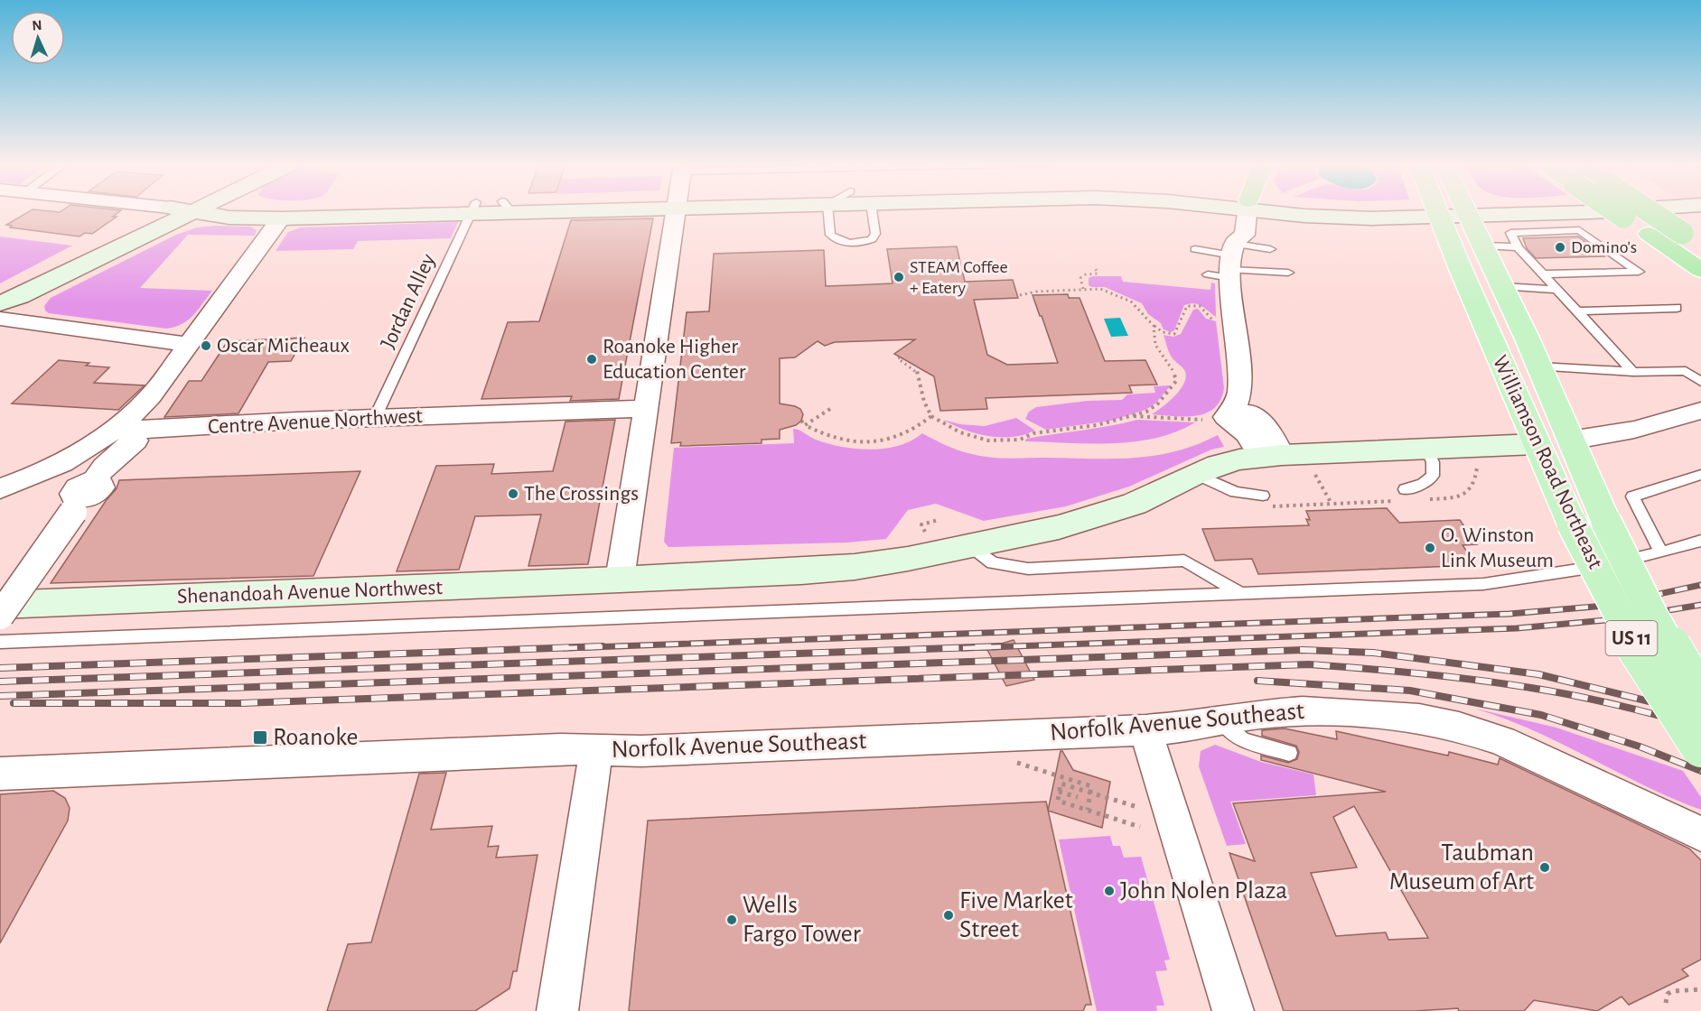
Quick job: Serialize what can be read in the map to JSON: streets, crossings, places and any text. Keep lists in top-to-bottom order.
{
  "streets": {
    "main road": ["Williamson Road Northeast", "Shenandoah Avenue Northwest", "US 11"],
    "street": ["Centre Avenue Northwest", "Norfolk Avenue Southeast"],
    "lane": ["Jordan Alley"]
  },
  "crossings": [
    ["Jordan Alley", "Centre Avenue Northwest"],
    ["Williamson Road Northeast", "Shenandoah Avenue Northwest"]
  ],
  "places": {
    "other": [
      "Domino's",
      "STEAM Coffee + Eatery",
      "Oscar Micheaux",
      "Roanoke Higher Education Center",
      "The Crossings",
      "O. Winston Link Museum",
      "Taubman Museum of Art",
      "John Nolen Plaza",
      "Five Market Street",
      "Wells Fargo Tower"
    ],
    "transit": ["Roanoke"]
  },
  "north": "top"
}
